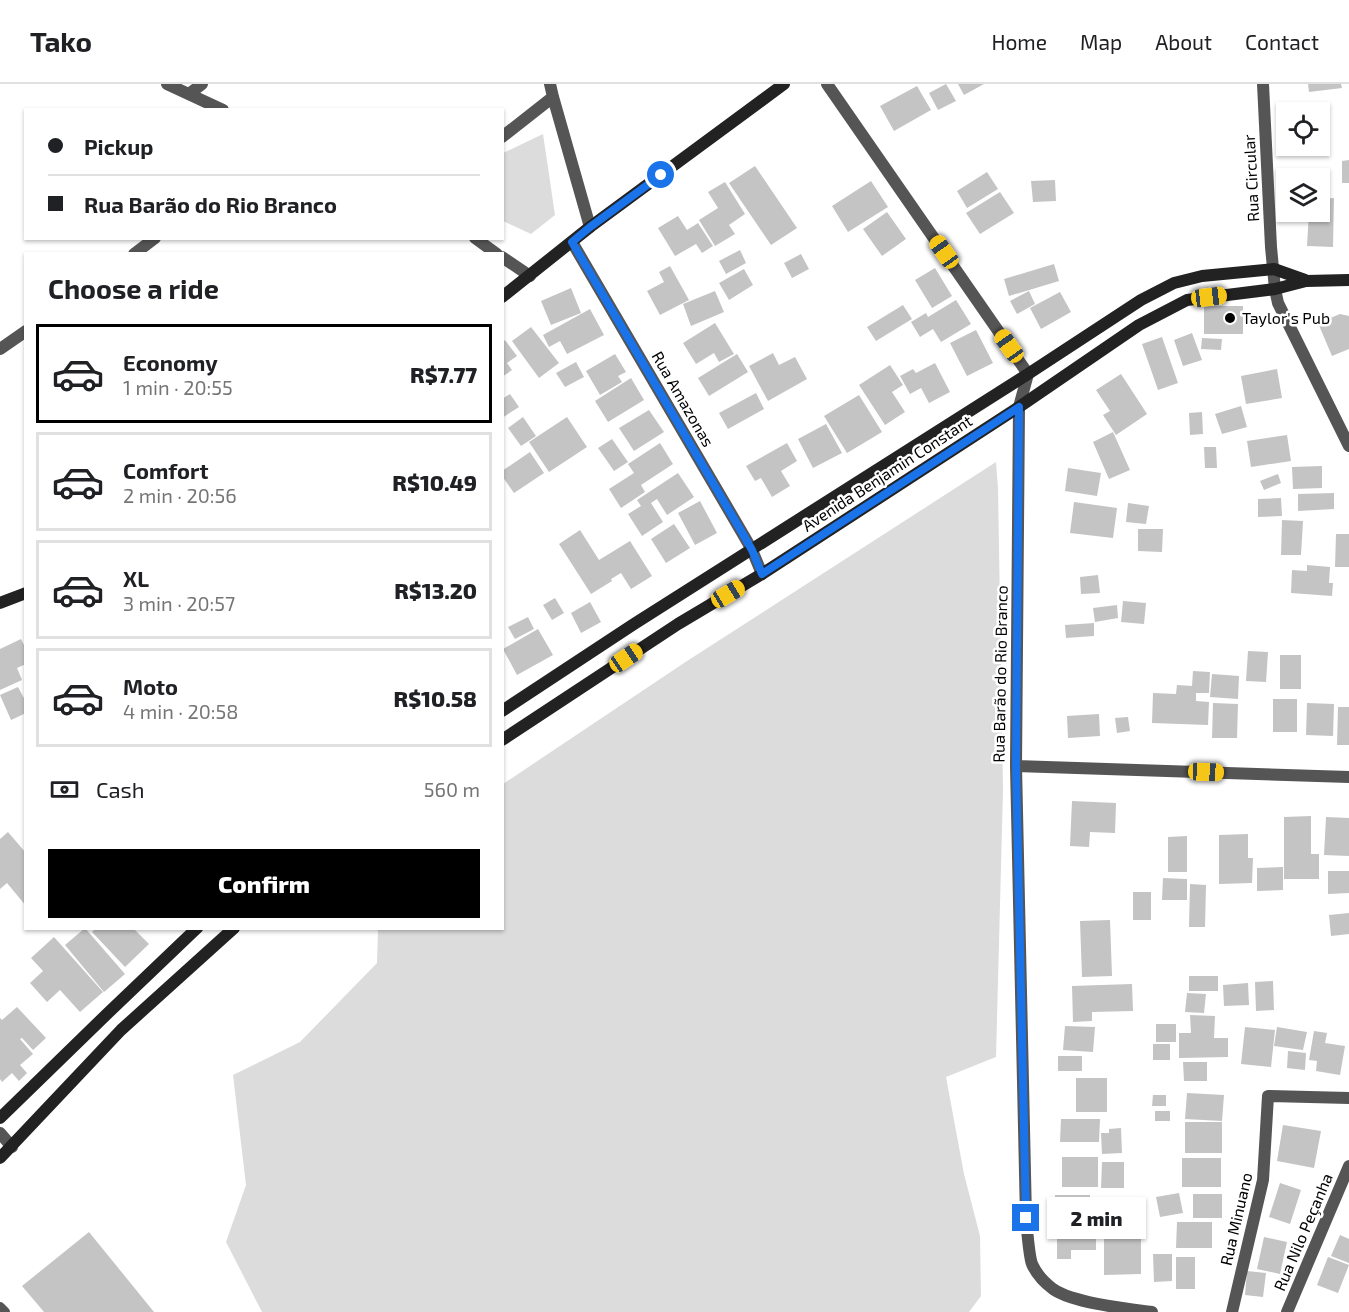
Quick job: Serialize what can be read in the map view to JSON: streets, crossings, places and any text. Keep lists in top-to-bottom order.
{
  "streets": {
    "main road": ["Avenida Benjamin Constant"],
    "street": [
      "Rua Circular",
      "Rua Amazonas",
      "Rua Barão do Rio Branco",
      "Rua Minuano",
      "Rua Nilo Peçanha"
    ]
  },
  "crossings": [
    ["Rua Circular", "Avenida Benjamin Constant"],
    ["Rua Amazonas", "Avenida Benjamin Constant"],
    ["Avenida Benjamin Constant", "Rua Barão do Rio Branco"]
  ],
  "places": ["Taylor's Pub"],
  "page": {
    "header": "Tako",
    "nav": [
      "Home",
      "Map",
      "About",
      "Contact"
    ],
    "banner": ["Pickup", "Rua Barão do Rio Branco"],
    "heading": "Choose a ride",
    "list": [
      {
        "name": "Economy",
        "note": "1 min · 20:55",
        "value": "R$7.77"
      },
      {
        "name": "Comfort",
        "note": "2 min · 20:56",
        "value": "R$10.49"
      },
      {
        "name": "XL",
        "note": "3 min · 20:57",
        "value": "R$13.20"
      },
      {
        "name": "Moto",
        "note": "4 min · 20:58",
        "value": "R$10.58"
      }
    ],
    "pay": ["Cash", "560 m"],
    "buttons": "Confirm",
    "bubble": "2 min"
  }
}
